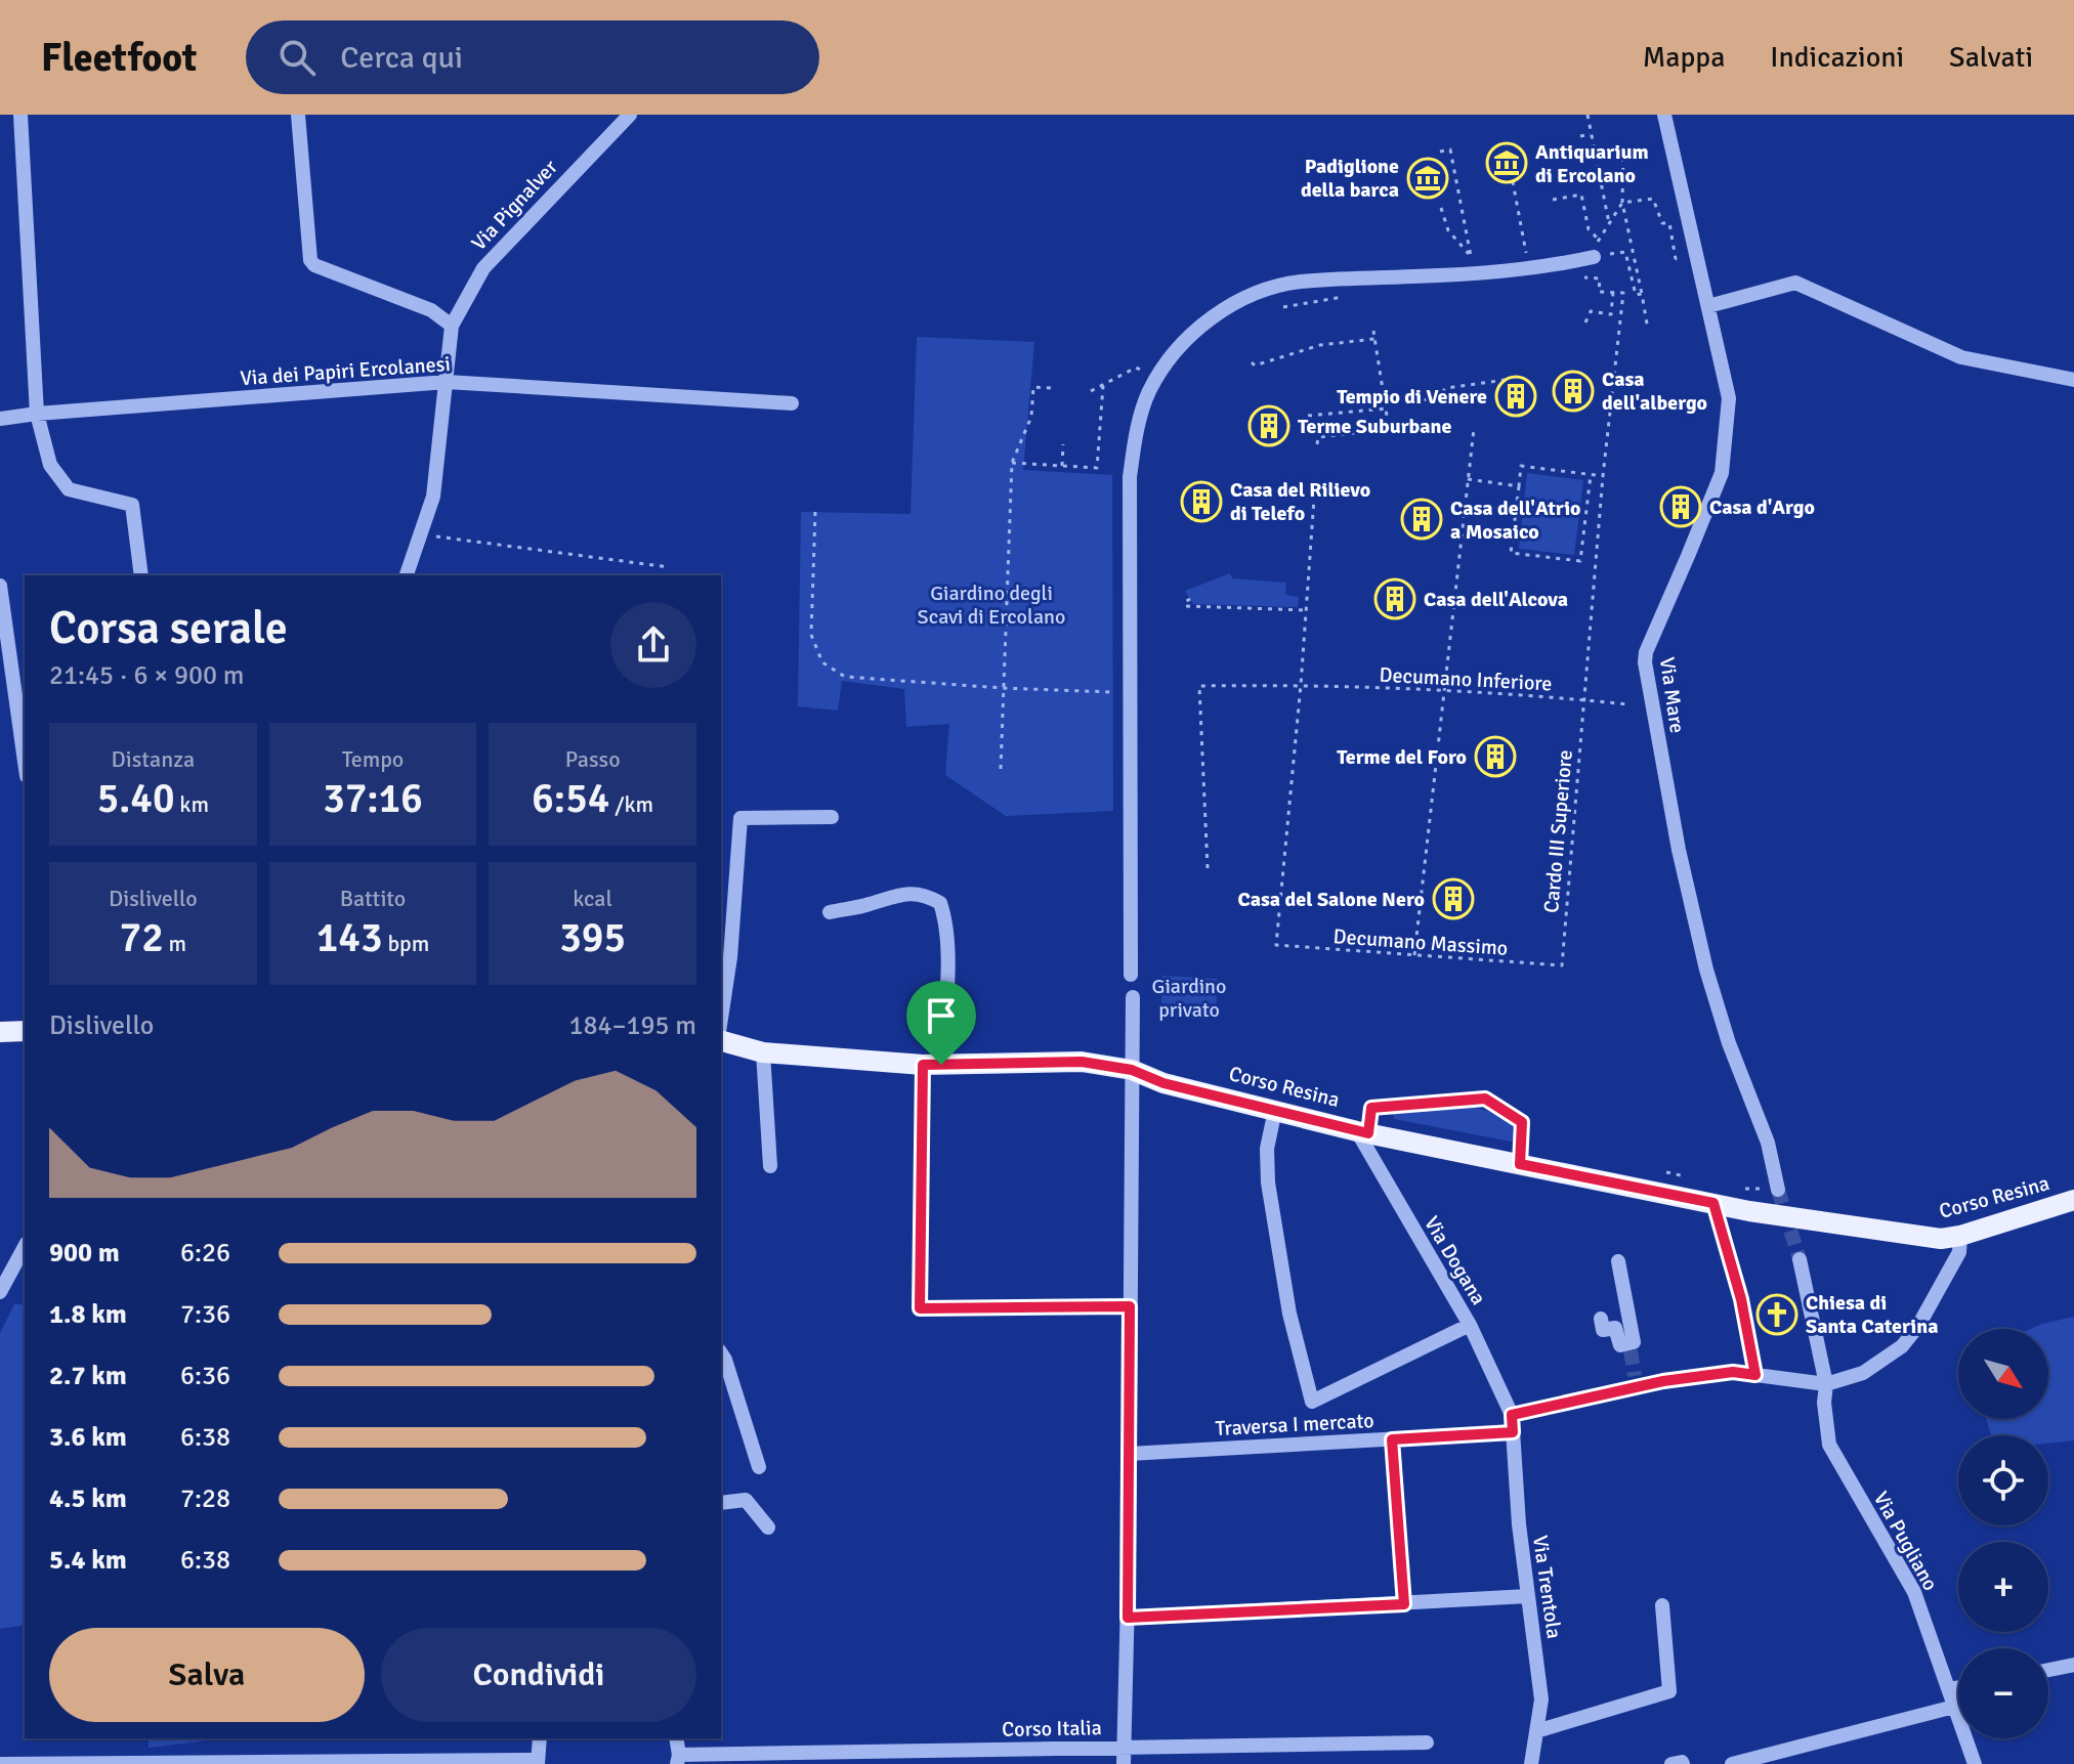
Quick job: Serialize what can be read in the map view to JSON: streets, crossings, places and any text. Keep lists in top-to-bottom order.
{
  "streets": {
    "main road": ["Corso Resina"],
    "street": [
      "Via Pignalver",
      "Via dei Papiri Ercolanesi",
      "Via Mare",
      "Via Dogana",
      "Traversa I mercato",
      "Via Pugliano",
      "Via Trentola",
      "Corso Italia"
    ],
    "path": ["Decumano Inferiore", "Cardo III Superiore", "Decumano Massimo"]
  },
  "crossings": [
    ["Via Pignalver", "Via dei Papiri Ercolanesi"],
    ["Decumano Inferiore", "Cardo III Superiore"],
    ["Decumano Inferiore", "Decumano Massimo"],
    ["Cardo III Superiore", "Decumano Massimo"],
    ["Corso Resina", "Via Dogana"],
    ["Via Dogana", "Via Trentola"],
    ["Traversa I mercato", "Via Trentola"]
  ],
  "parks": ["Giardino degli Scavi di Ercolano", "Giardino privato"],
  "places": {
    "museum": ["Antiquarium di Ercolano", "Padiglione della barca"],
    "building": [
      "Casa dell'albergo",
      "Tempio di Venere",
      "Terme Suburbane",
      "Casa del Rilievo di Telefo",
      "Casa d'Argo",
      "Casa dell'Atrio a Mosaico",
      "Casa dell'Alcova",
      "Terme del Foro",
      "Casa del Salone Nero"
    ],
    "church": ["Chiesa di Santa Caterina"]
  },
  "north": "bottom right",
  "page": {
    "header": "Fleetfoot",
    "search": "Cerca qui",
    "nav": ["Mappa", "Indicazioni", "Salvati"],
    "heading": ["Corsa serale", "21:45 · 6 × 900 m"],
    "stats": [
      ["Distanza", "5.40 km"],
      ["Tempo", "37:16"],
      ["Passo", "6:54 /km"],
      ["Dislivello", "72 m"],
      ["Battito", "143 bpm"],
      ["kcal", "395"]
    ],
    "chart": ["Dislivello", "184–195 m"],
    "list": [
      {
        "name": "900 m",
        "note": "6:26"
      },
      {
        "name": "1.8 km",
        "note": "7:36"
      },
      {
        "name": "2.7 km",
        "note": "6:36"
      },
      {
        "name": "3.6 km",
        "note": "6:38"
      },
      {
        "name": "4.5 km",
        "note": "7:28"
      },
      {
        "name": "5.4 km",
        "note": "6:38"
      }
    ],
    "map_buttons": ["+", "−"],
    "buttons": ["Salva", "Condividi"]
  }
}
